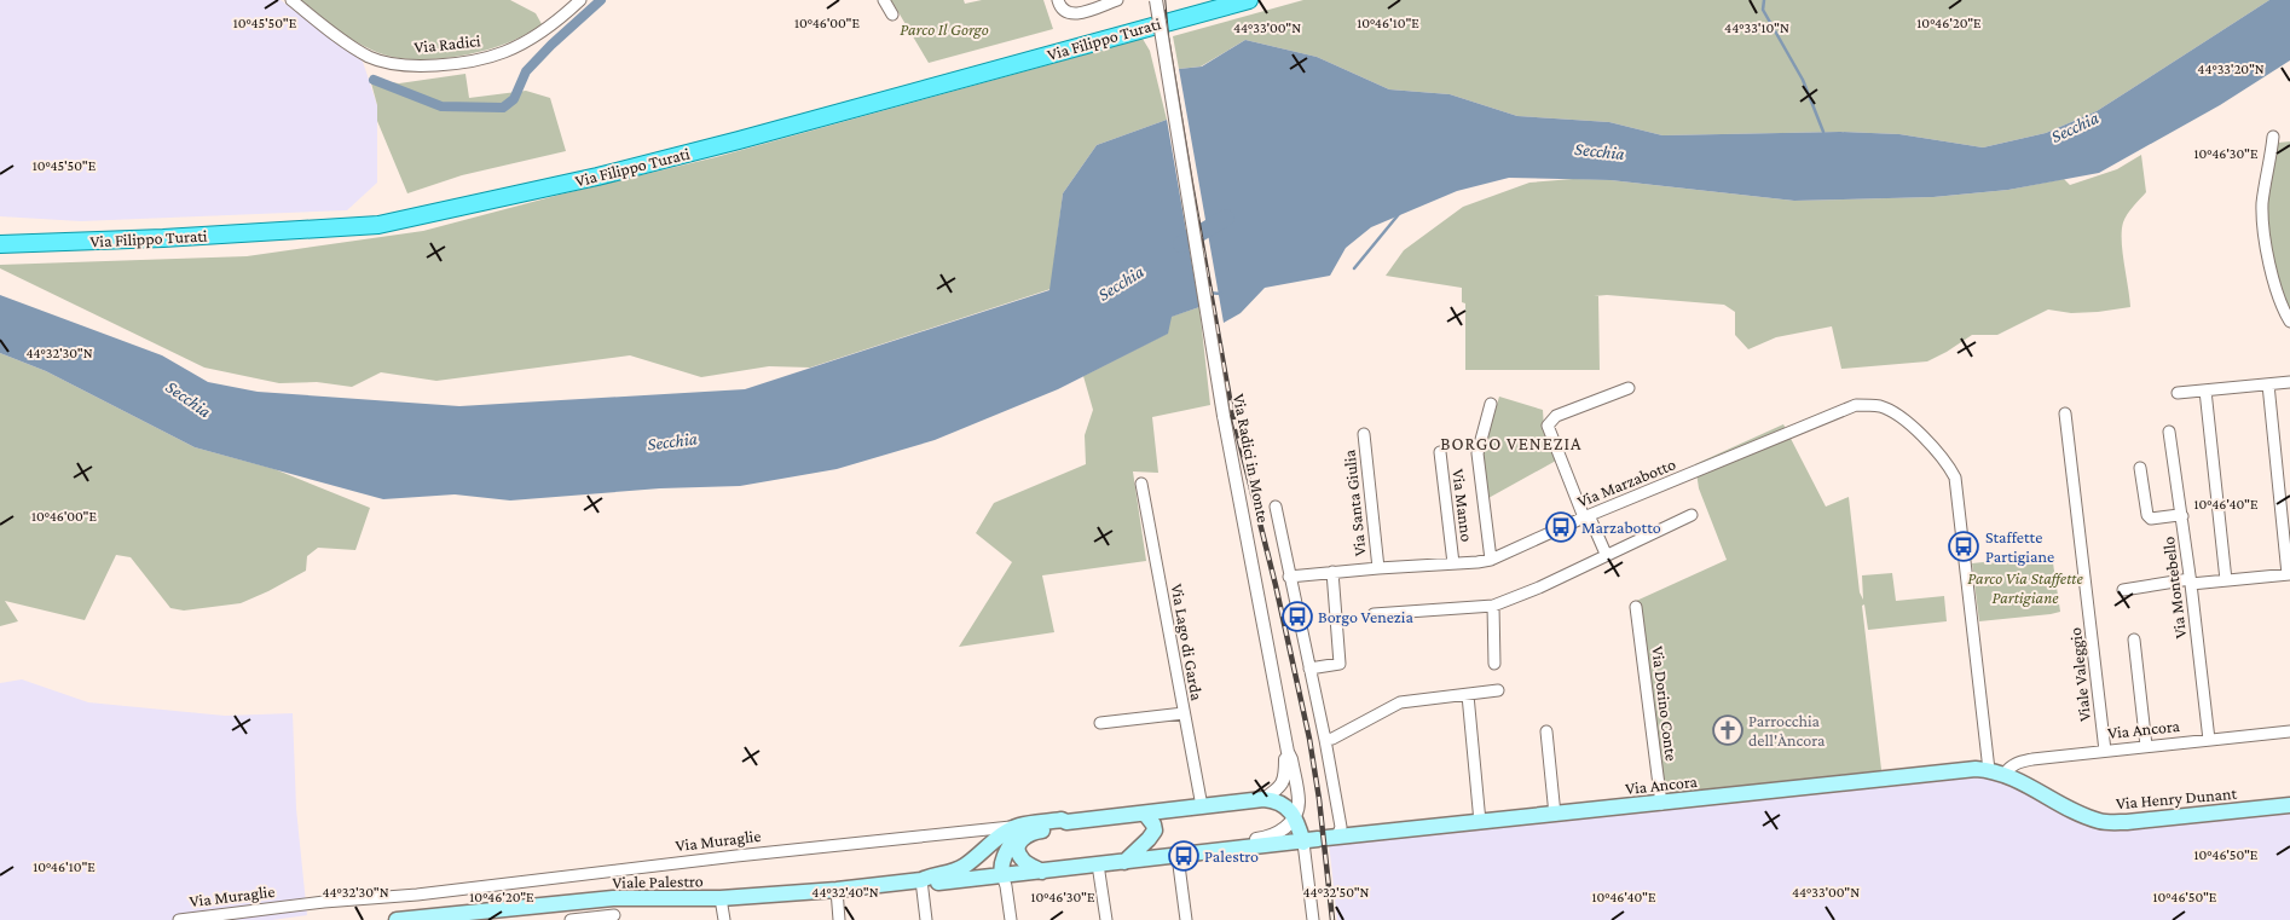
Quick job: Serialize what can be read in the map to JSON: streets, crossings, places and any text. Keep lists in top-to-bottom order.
{
  "streets": {
    "main road": [
      "Via Filippo Turati",
      "Via Radici in Monte",
      "Via Ancora",
      "Via Henry Dunant",
      "Via Muraglie",
      "Viale Palestro"
    ],
    "street": [
      "Via Radici",
      "Via Marzabotto",
      "Via Santa Giulia",
      "Via Manno",
      "Via Montebello",
      "Via Lago di Garda",
      "Viale Valeggio",
      "Via Dorino Conte"
    ]
  },
  "crossings": [
    ["Via Radici in Monte", "Via Ancora"],
    ["Via Radici in Monte", "Viale Palestro"],
    ["Via Marzabotto", "Via Santa Giulia"],
    ["Via Marzabotto", "Via Manno"],
    ["Via Marzabotto", "Via Ancora"],
    ["Via Montebello", "Via Ancora"],
    ["Via Lago di Garda", "Via Muraglie"],
    ["Viale Valeggio", "Via Ancora"],
    ["Via Dorino Conte", "Via Ancora"],
    ["Via Ancora", "Via Henry Dunant"],
    ["Via Ancora", "Viale Palestro"],
    ["Via Muraglie", "Viale Palestro"]
  ],
  "districts": ["BORGO VENEZIA"],
  "water": ["Secchia"],
  "parks": ["Parco Il Gorgo", "Parco Via Staffette Partigiane"],
  "places": {
    "bus stop": [
      "Marzabotto",
      "Staffette Partigiane",
      "Borgo Venezia",
      "Palestro"
    ],
    "church": ["Parrocchia dell'Àncora"]
  },
  "coordinates": [
    "10°46'00\"E",
    "10°46'10\"E",
    "10°46'20\"E",
    "10°45'50\"E",
    "44°33'00\"N",
    "44°33'10\"N",
    "44°33'20\"N",
    "10°46'30\"E",
    "44°32'30\"N",
    "10°46'40\"E",
    "10°46'50\"E",
    "44°32'40\"N",
    "44°32'50\"N"
  ]
}
